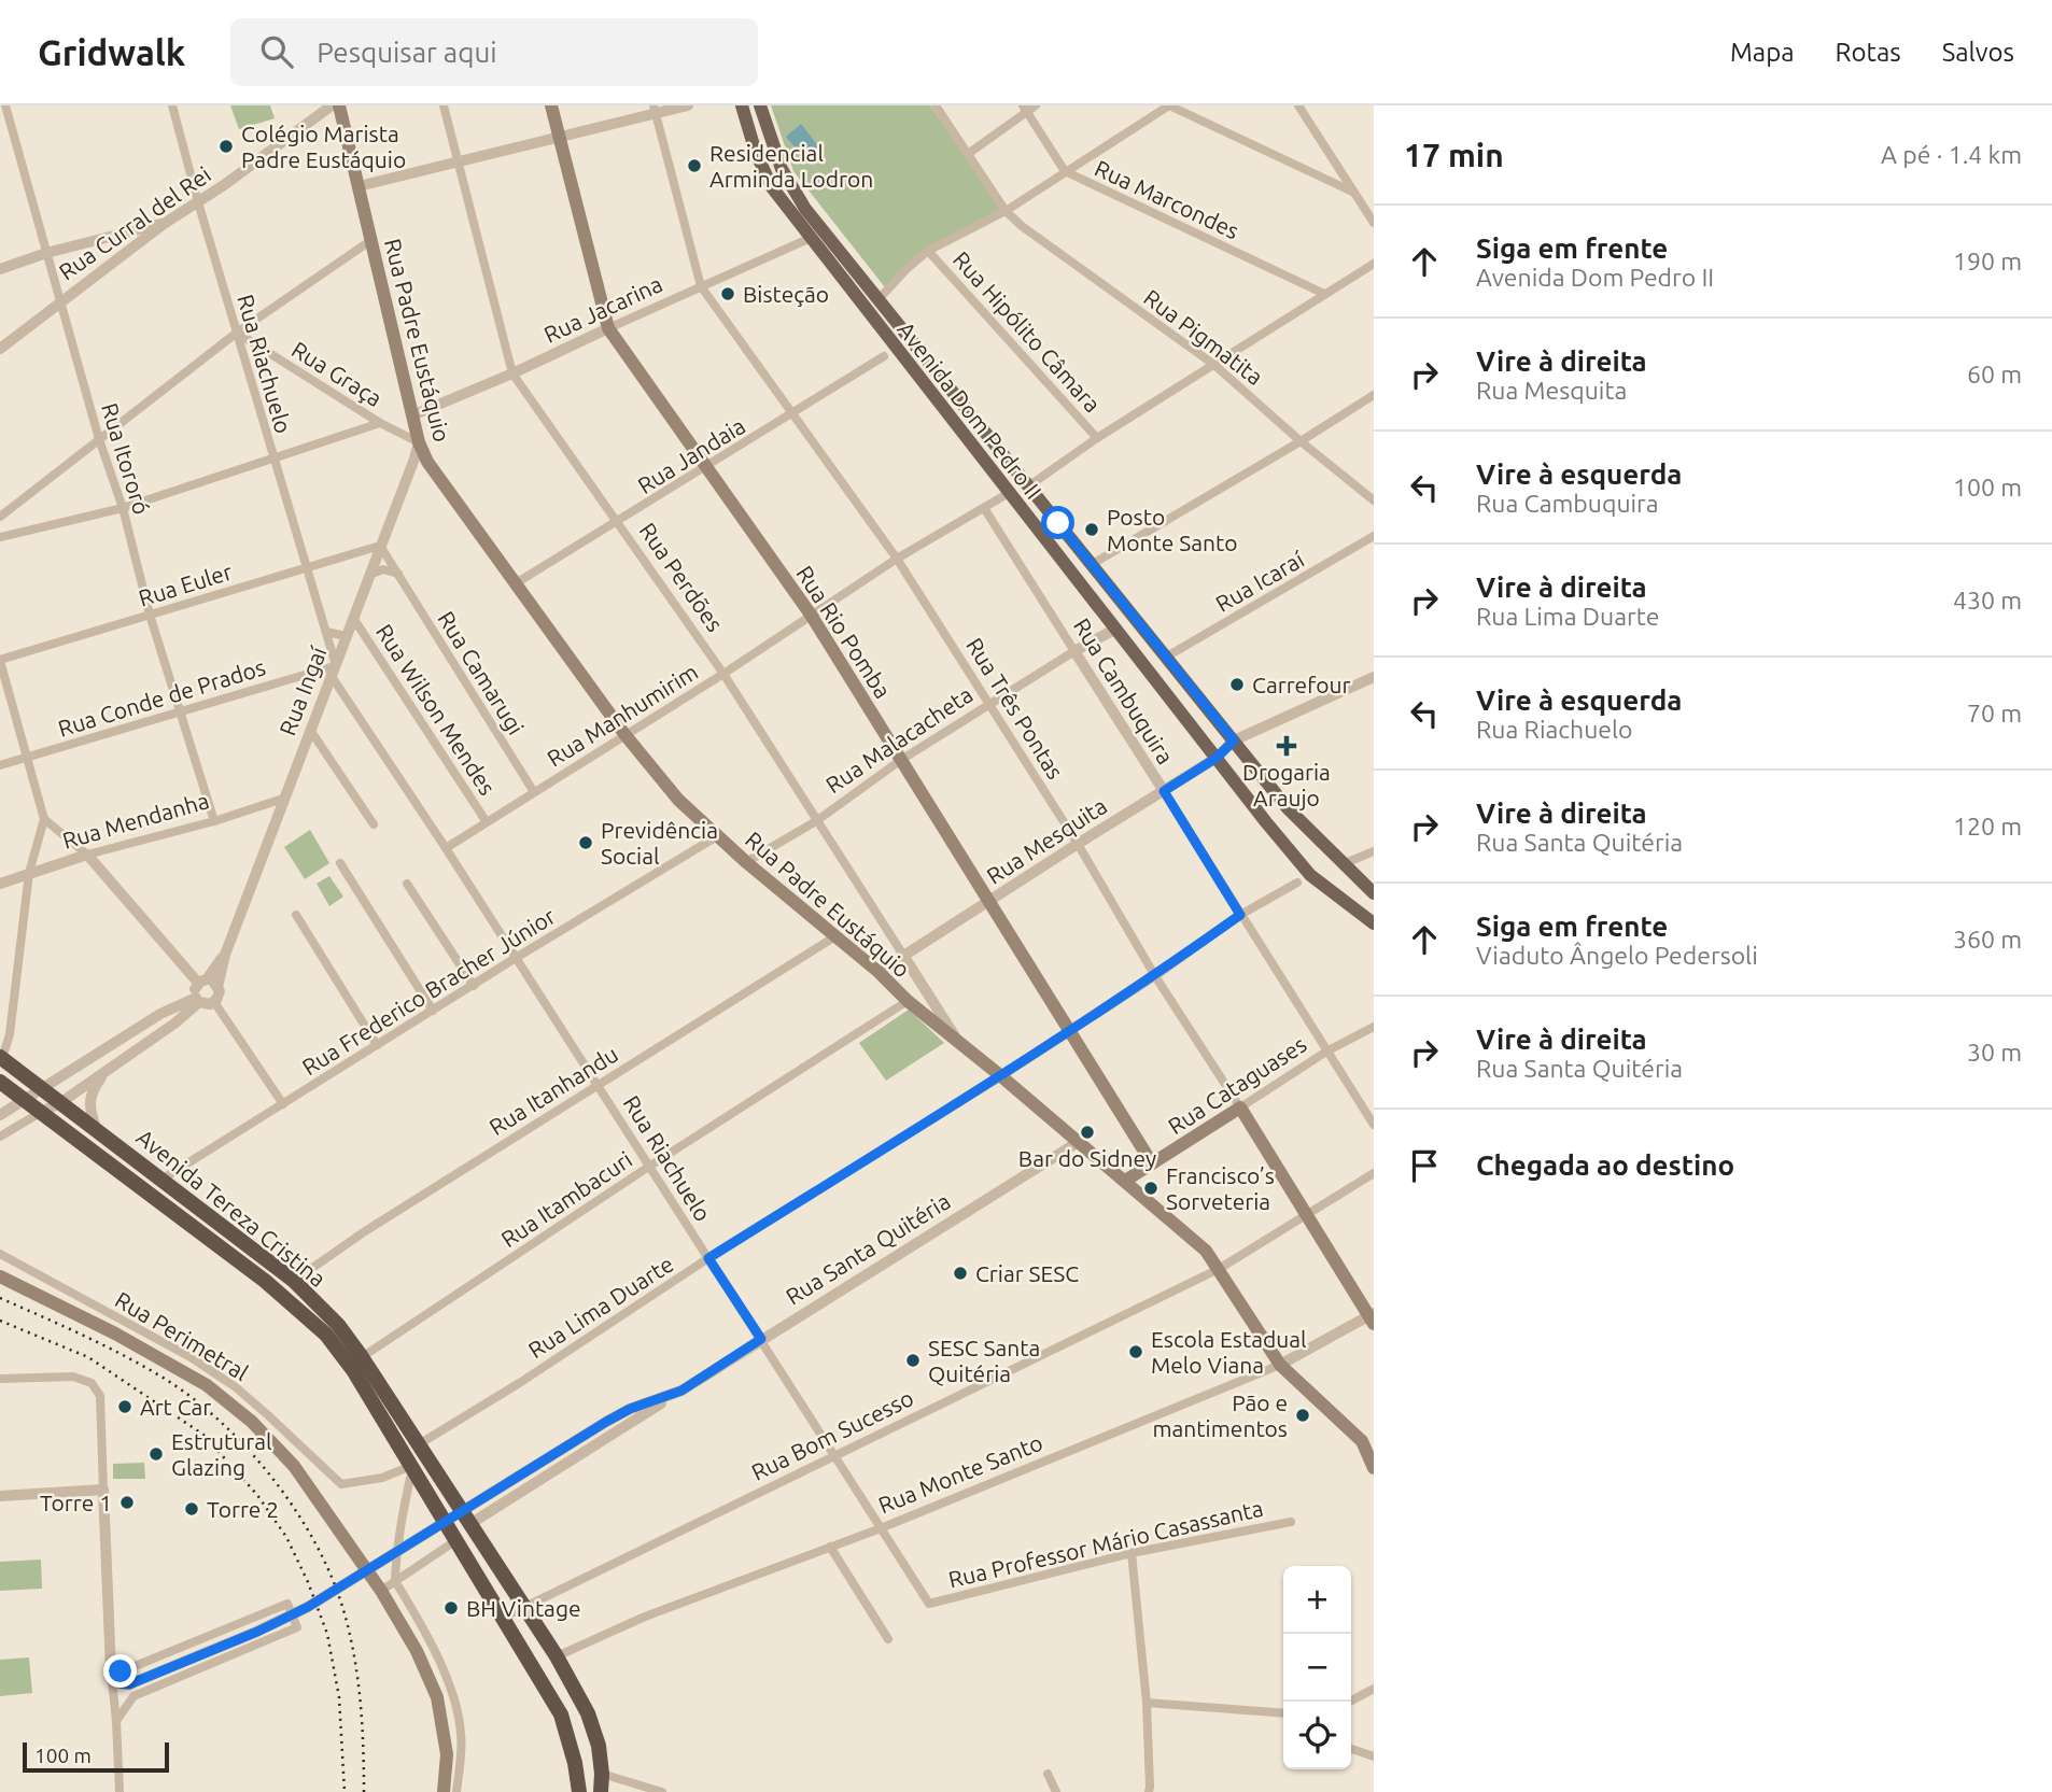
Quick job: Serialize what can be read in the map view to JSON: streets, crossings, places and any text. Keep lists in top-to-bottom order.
{
  "streets": {
    "highway": ["Avenida Tereza Cristina"],
    "main road": [
      "Rua Padre Eustáquio",
      "Avenida Dom Pedro II",
      "Rua Rio Pomba",
      "Rua Três Pontas",
      "Rua Cataguases"
    ],
    "street": [
      "Rua Marcondes",
      "Rua Curral del Rei",
      "Rua Jacarina",
      "Rua Hipólito Câmara",
      "Rua Pigmatita",
      "Rua Riachuelo",
      "Rua Graça",
      "Rua Jandaia",
      "Rua Itororó",
      "Rua Perdões",
      "Rua Icaraí",
      "Rua Euler",
      "Rua Camarugi",
      "Rua Ingaí",
      "Rua Cambuquira",
      "Rua Conde de Prados",
      "Rua Wilson Mendes",
      "Rua Manhumirim",
      "Rua Malacacheta",
      "Rua Mendanha",
      "Rua Mesquita",
      "Rua Frederico Bracher Júnior",
      "Rua Itanhandu",
      "Rua Itambacuri",
      "Rua Santa Quitéria",
      "Rua Lima Duarte",
      "Rua Perimetral",
      "Rua Bom Sucesso",
      "Rua Monte Santo",
      "Rua Professor Mário Casassanta"
    ]
  },
  "crossings": [
    ["Rua Curral del Rei", "Rua Riachuelo"],
    ["Rua Curral del Rei", "Rua Itororó"],
    ["Rua Jacarina", "Rua Padre Eustáquio"],
    ["Rua Jacarina", "Avenida Dom Pedro II"],
    ["Rua Jacarina", "Rua Perdões"],
    ["Rua Jacarina", "Rua Rio Pomba"],
    ["Rua Jacarina", "Rua Três Pontas"],
    ["Rua Padre Eustáquio", "Rua Graça"],
    ["Rua Padre Eustáquio", "Rua Jandaia"],
    ["Rua Padre Eustáquio", "Rua Perdões"],
    ["Rua Padre Eustáquio", "Rua Ingaí"],
    ["Rua Padre Eustáquio", "Rua Manhumirim"],
    ["Rua Padre Eustáquio", "Rua Malacacheta"],
    ["Rua Padre Eustáquio", "Rua Mesquita"],
    ["Rua Padre Eustáquio", "Rua Frederico Bracher Júnior"],
    ["Rua Padre Eustáquio", "Rua Cataguases"],
    ["Rua Padre Eustáquio", "Rua Itanhandu"],
    ["Rua Padre Eustáquio", "Rua Itambacuri"],
    ["Rua Padre Eustáquio", "Rua Santa Quitéria"],
    ["Rua Padre Eustáquio", "Rua Lima Duarte"],
    ["Rua Padre Eustáquio", "Rua Bom Sucesso"],
    ["Rua Padre Eustáquio", "Rua Monte Santo"],
    ["Rua Riachuelo", "Rua Graça"],
    ["Rua Riachuelo", "Rua Euler"],
    ["Rua Riachuelo", "Rua Ingaí"],
    ["Rua Riachuelo", "Rua Conde de Prados"],
    ["Rua Riachuelo", "Rua Manhumirim"],
    ["Rua Riachuelo", "Rua Frederico Bracher Júnior"],
    ["Rua Riachuelo", "Rua Itanhandu"],
    ["Rua Riachuelo", "Rua Itambacuri"],
    ["Rua Riachuelo", "Rua Santa Quitéria"],
    ["Rua Riachuelo", "Rua Lima Duarte"],
    ["Rua Riachuelo", "Rua Bom Sucesso"],
    ["Rua Riachuelo", "Rua Monte Santo"],
    ["Rua Riachuelo", "Rua Professor Mário Casassanta"],
    ["Rua Graça", "Rua Ingaí"],
    ["Avenida Dom Pedro II", "Rua Icaraí"],
    ["Avenida Dom Pedro II", "Rua Manhumirim"],
    ["Avenida Dom Pedro II", "Rua Malacacheta"],
    ["Avenida Dom Pedro II", "Rua Mesquita"],
    ["Rua Jandaia", "Rua Perdões"],
    ["Rua Jandaia", "Rua Rio Pomba"],
    ["Rua Jandaia", "Rua Três Pontas"],
    ["Rua Itororó", "Rua Euler"],
    ["Rua Itororó", "Rua Conde de Prados"],
    ["Rua Itororó", "Rua Mendanha"],
    ["Rua Perdões", "Rua Manhumirim"],
    ["Rua Perdões", "Rua Malacacheta"],
    ["Rua Perdões", "Rua Mesquita"],
    ["Rua Euler", "Rua Camarugi"],
    ["Rua Euler", "Rua Ingaí"],
    ["Rua Rio Pomba", "Rua Manhumirim"],
    ["Rua Rio Pomba", "Rua Malacacheta"],
    ["Rua Rio Pomba", "Rua Mesquita"],
    ["Rua Rio Pomba", "Rua Cataguases"],
    ["Rua Rio Pomba", "Rua Lima Duarte"],
    ["Rua Camarugi", "Rua Ingaí"],
    ["Rua Camarugi", "Rua Manhumirim"],
    ["Rua Ingaí", "Rua Conde de Prados"],
    ["Rua Ingaí", "Rua Wilson Mendes"],
    ["Rua Ingaí", "Rua Mendanha"],
    ["Rua Cambuquira", "Rua Manhumirim"],
    ["Rua Cambuquira", "Rua Malacacheta"],
    ["Rua Cambuquira", "Rua Mesquita"],
    ["Rua Cambuquira", "Rua Cataguases"],
    ["Rua Cambuquira", "Rua Lima Duarte"],
    ["Rua Três Pontas", "Rua Manhumirim"],
    ["Rua Três Pontas", "Rua Malacacheta"],
    ["Rua Três Pontas", "Rua Mesquita"],
    ["Rua Três Pontas", "Rua Cataguases"],
    ["Rua Três Pontas", "Rua Lima Duarte"],
    ["Rua Três Pontas", "Rua Bom Sucesso"],
    ["Rua Três Pontas", "Rua Monte Santo"],
    ["Rua Wilson Mendes", "Rua Manhumirim"],
    ["Rua Frederico Bracher Júnior", "Avenida Tereza Cristina"],
    ["Rua Itanhandu", "Avenida Tereza Cristina"],
    ["Rua Itambacuri", "Avenida Tereza Cristina"],
    ["Avenida Tereza Cristina", "Rua Santa Quitéria"],
    ["Avenida Tereza Cristina", "Rua Lima Duarte"],
    ["Avenida Tereza Cristina", "Rua Perimetral"],
    ["Avenida Tereza Cristina", "Rua Bom Sucesso"],
    ["Avenida Tereza Cristina", "Rua Monte Santo"]
  ],
  "places": {
    "other": [
      "Colégio Marista Padre Eustáquio",
      "Residencial Arminda Lodron",
      "Bisteção",
      "Posto Monte Santo",
      "Carrefour",
      "Previdência Social",
      "Bar do Sidney",
      "Francisco’s Sorveteria",
      "Criar SESC",
      "Escola Estadual Melo Viana",
      "SESC Santa Quitéria",
      "Art Car",
      "Pão e mantimentos",
      "Estrutural Glazing",
      "Torre 1",
      "Torre 2",
      "BH Vintage"
    ],
    "health": ["Drogaria Araujo"]
  },
  "scale_bar": "100 m",
  "page": {
    "header": "Gridwalk",
    "search": "Pesquisar aqui",
    "nav": ["Mapa", "Rotas", "Salvos"],
    "heading": ["17 min", "A pé · 1.4 km"],
    "list": [
      ["Siga em frente", "Avenida Dom Pedro II", "190 m"],
      ["Vire à direita", "Rua Mesquita", "60 m"],
      ["Vire à esquerda", "Rua Cambuquira", "100 m"],
      ["Vire à direita", "Rua Lima Duarte", "430 m"],
      ["Vire à esquerda", "Rua Riachuelo", "70 m"],
      ["Vire à direita", "Rua Santa Quitéria", "120 m"],
      ["Siga em frente", "Viaduto Ângelo Pedersoli", "360 m"],
      ["Vire à direita", "Rua Santa Quitéria", "30 m"],
      "Chegada ao destino"
    ],
    "map_buttons": ["+", "−"],
    "scale": "100 m"
  }
}
